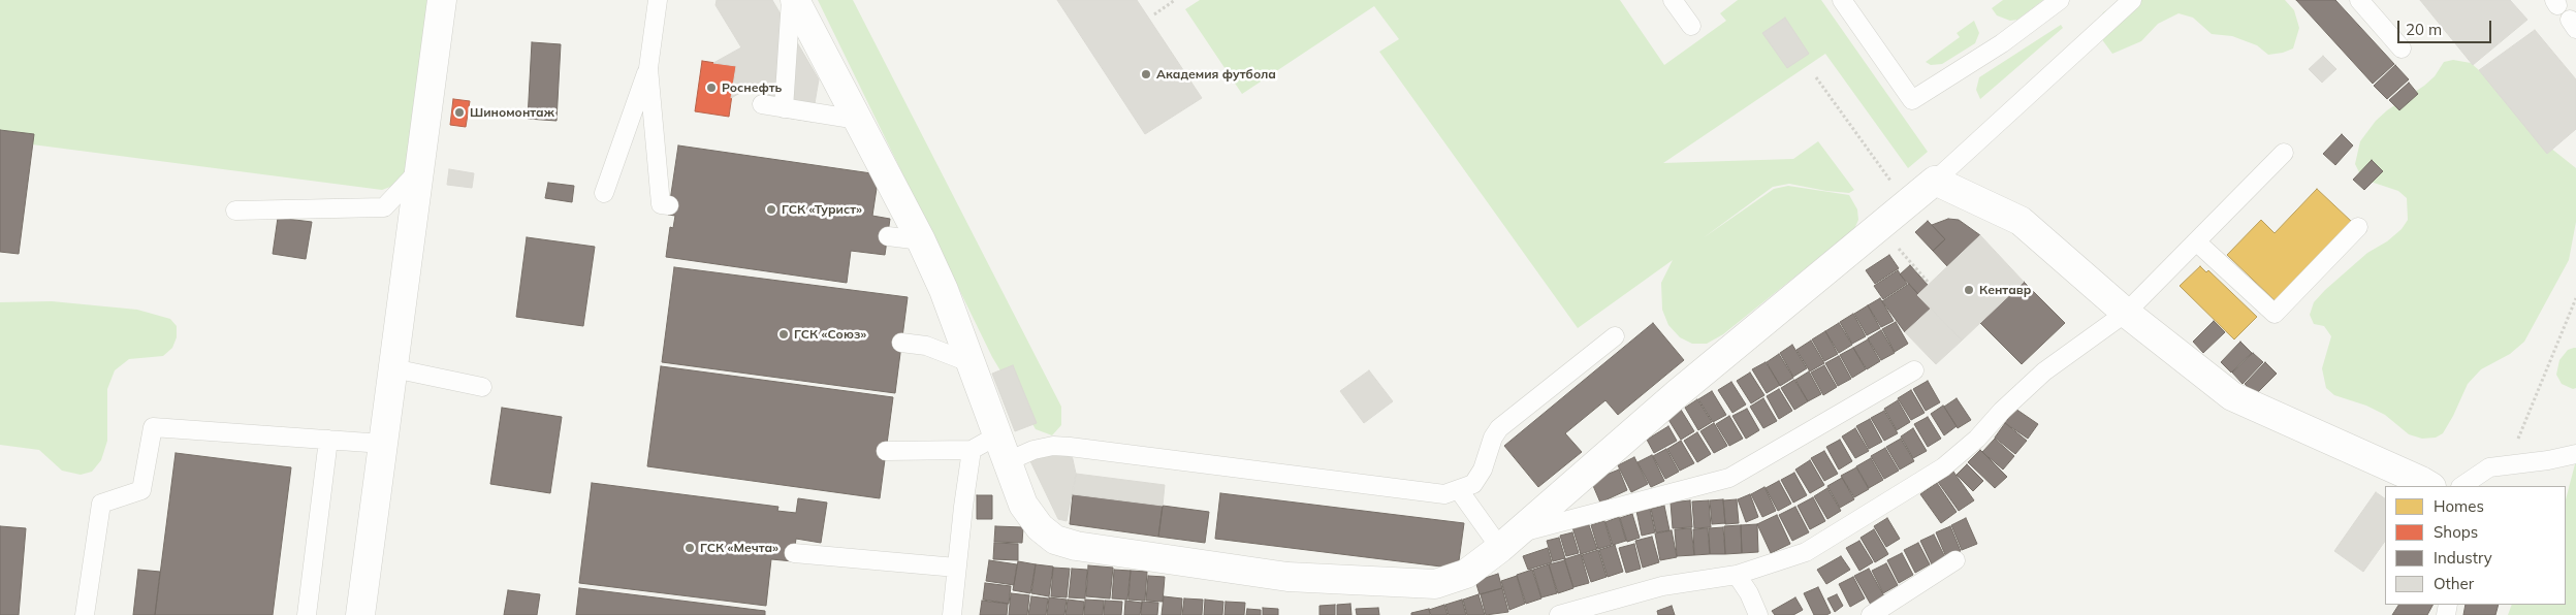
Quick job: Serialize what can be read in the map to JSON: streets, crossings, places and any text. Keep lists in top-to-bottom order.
{
  "places": [
    "Академия футбола",
    "Роснефть",
    "Шиномонтаж",
    "ГСК «Турист»",
    "Кентавр",
    "ГСК «Союз»",
    "ГСК «Мечта»"
  ],
  "legend": [
    "Homes",
    "Shops",
    "Industry",
    "Other"
  ],
  "scale_bar": "20 m"
}
